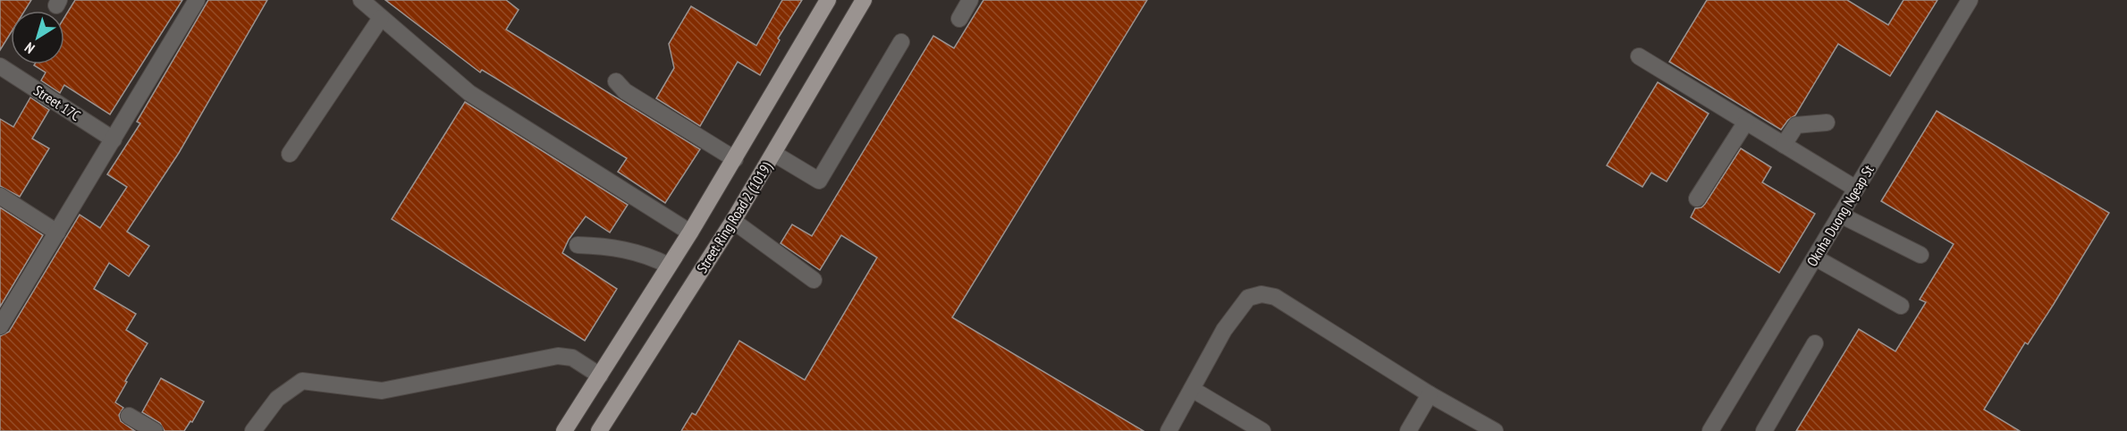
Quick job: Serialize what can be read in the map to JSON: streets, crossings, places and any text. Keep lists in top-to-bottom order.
{
  "streets": {
    "main road": ["Street Ring Road 2 (1019)"],
    "street": ["Street 17C", "Oknha Duong Ngeap St"]
  },
  "north": "bottom left"
}
